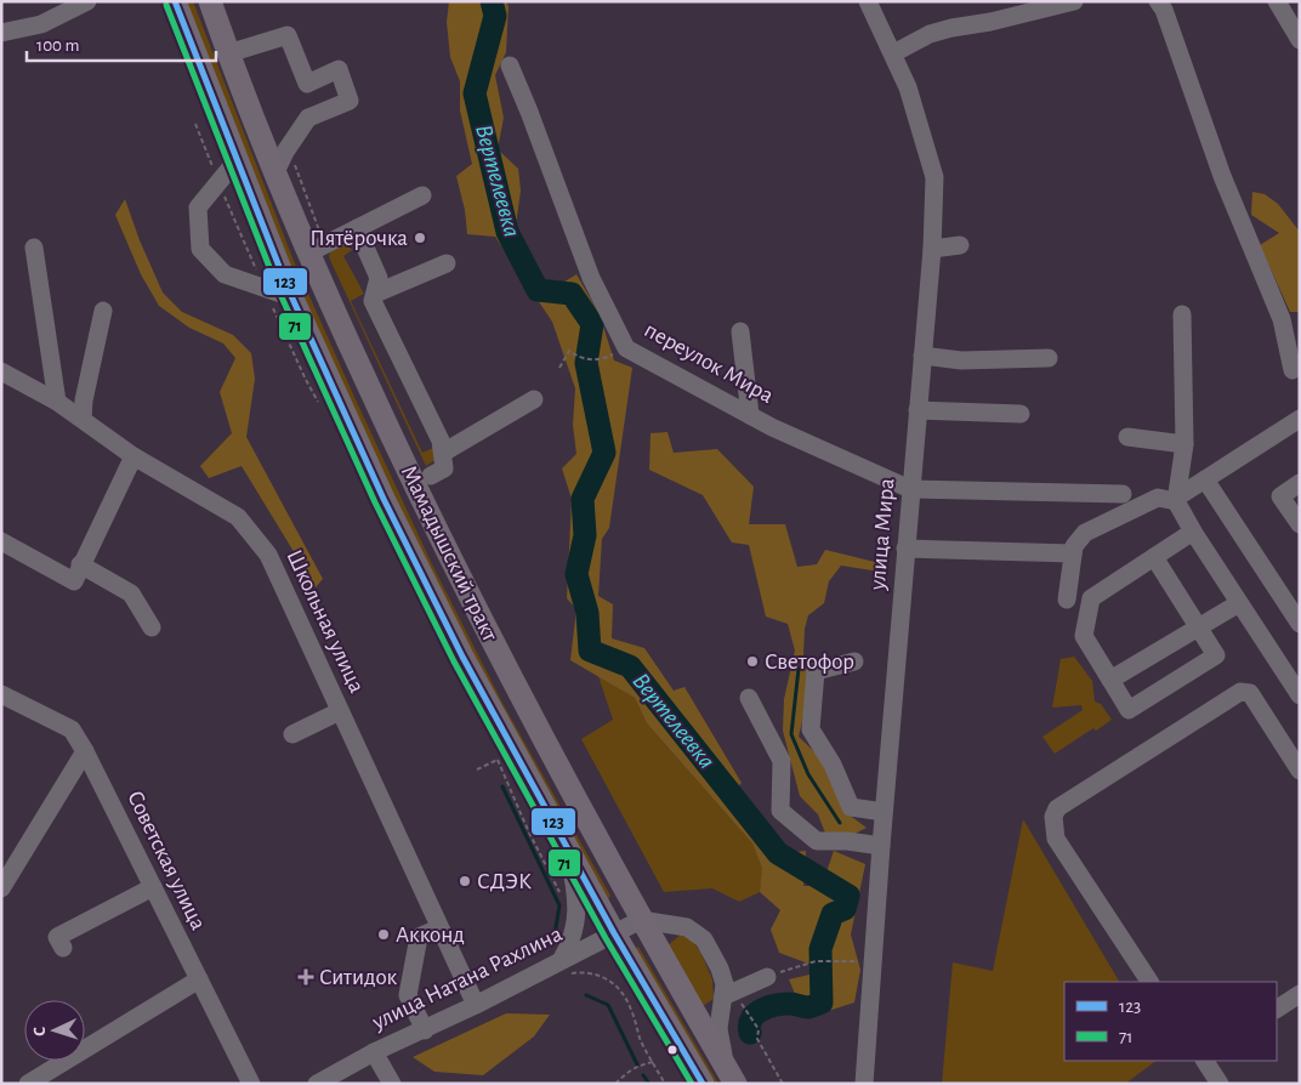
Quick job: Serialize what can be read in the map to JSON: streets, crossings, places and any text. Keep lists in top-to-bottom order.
{
  "streets": {
    "main road": ["Мамадышский тракт"],
    "street": [
      "переулок Мира",
      "улица Мира",
      "Школьная улица",
      "Советская улица",
      "улица Натана Рахлина"
    ]
  },
  "crossings": [
    ["переулок Мира", "улица Мира"],
    ["Мамадышский тракт", "улица Натана Рахлина"],
    ["Школьная улица", "улица Натана Рахлина"]
  ],
  "water": ["Вертелеевка"],
  "places": {
    "other": [
      "Пятёрочка",
      "Светофор",
      "СДЭК",
      "Акконд"
    ],
    "health": ["Ситидок"]
  },
  "lines": ["transit line 123", "transit line 71"],
  "legend": ["123", "71"],
  "scale_bar": "100 m",
  "north": "left"
}
